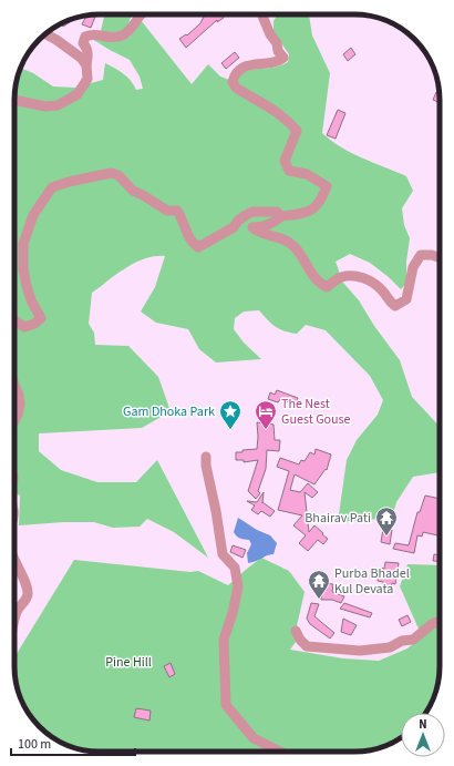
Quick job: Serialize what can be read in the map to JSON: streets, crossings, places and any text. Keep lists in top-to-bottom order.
{
  "parks": ["Pine Hill"],
  "places": {
    "place": ["Gam Dhoka Park"],
    "hotel": ["The Nest Guest Gouse"],
    "temple": ["Bhairav Pati", "Purba Bhadel Kul Devata"]
  },
  "scale_bar": "100 m",
  "north": "top"
}
